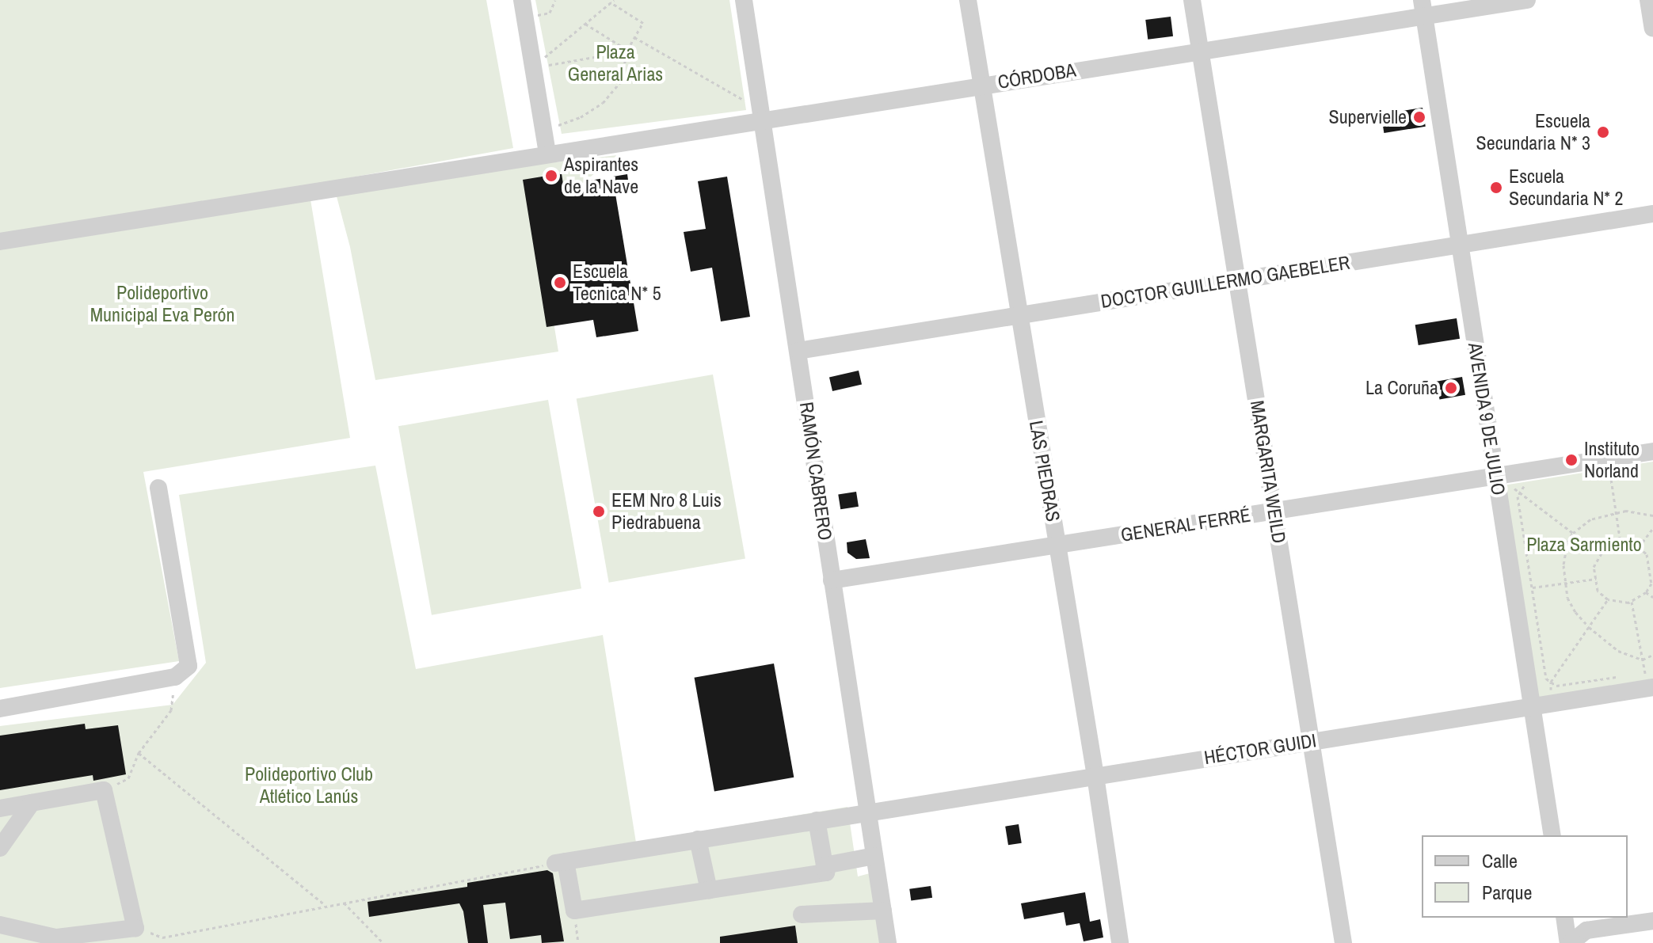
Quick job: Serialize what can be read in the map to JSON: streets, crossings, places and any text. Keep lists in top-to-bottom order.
{
  "streets": {
    "street": [
      "CÓRDOBA",
      "DOCTOR GUILLERMO GAEBELER",
      "AVENIDA 9 DE JULIO",
      "RAMÓN CABRERO",
      "LAS PIEDRAS",
      "MARGARITA WEILD",
      "GENERAL FERRÉ",
      "HÉCTOR GUIDI"
    ]
  },
  "crossings": [
    ["CÓRDOBA", "AVENIDA 9 DE JULIO"],
    ["CÓRDOBA", "RAMÓN CABRERO"],
    ["CÓRDOBA", "LAS PIEDRAS"],
    ["CÓRDOBA", "MARGARITA WEILD"],
    ["DOCTOR GUILLERMO GAEBELER", "AVENIDA 9 DE JULIO"],
    ["DOCTOR GUILLERMO GAEBELER", "RAMÓN CABRERO"],
    ["DOCTOR GUILLERMO GAEBELER", "LAS PIEDRAS"],
    ["DOCTOR GUILLERMO GAEBELER", "MARGARITA WEILD"],
    ["AVENIDA 9 DE JULIO", "GENERAL FERRÉ"],
    ["AVENIDA 9 DE JULIO", "HÉCTOR GUIDI"],
    ["RAMÓN CABRERO", "GENERAL FERRÉ"],
    ["RAMÓN CABRERO", "HÉCTOR GUIDI"],
    ["LAS PIEDRAS", "GENERAL FERRÉ"],
    ["LAS PIEDRAS", "HÉCTOR GUIDI"],
    ["MARGARITA WEILD", "GENERAL FERRÉ"],
    ["MARGARITA WEILD", "HÉCTOR GUIDI"]
  ],
  "parks": [
    "Plaza General Arias",
    "Polideportivo Municipal Eva Perón",
    "Plaza Sarmiento",
    "Polideportivo Club Atlético Lanús"
  ],
  "places": [
    "Supervielle",
    "Escuela Secundaria N* 3",
    "Aspirantes de la Nave",
    "Escuela Secundaria N* 2",
    "Escuela Tecnica N* 5",
    "La Coruña",
    "Instituto Norland",
    "EEM Nro 8 Luis Piedrabuena"
  ],
  "legend": ["Calle", "Parque"]
}
